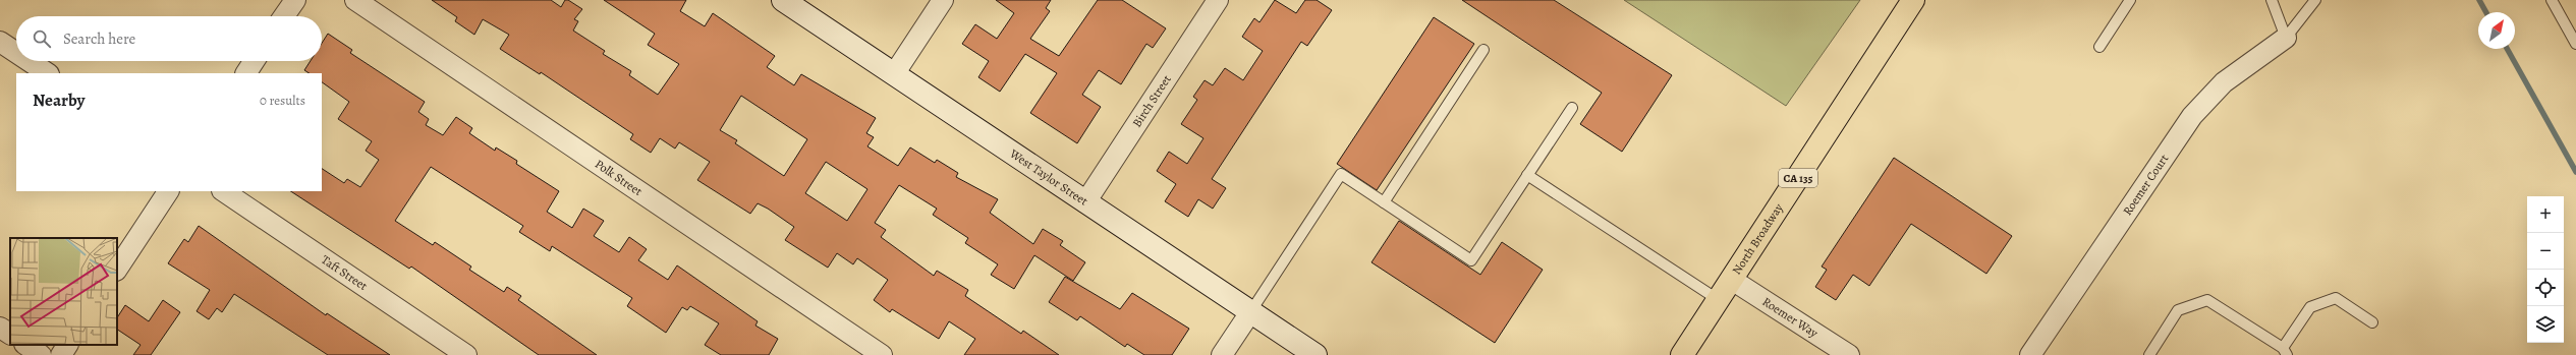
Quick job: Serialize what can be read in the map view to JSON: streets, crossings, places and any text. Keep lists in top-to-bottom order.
{
  "streets": {
    "main road": ["CA 135", "North Broadway"],
    "street": [
      "Birch Street",
      "Polk Street",
      "West Taylor Street",
      "Roemer Court",
      "Taft Street",
      "Roemer Way"
    ]
  },
  "crossings": [
    ["Birch Street", "West Taylor Street"],
    ["North Broadway", "Roemer Way"]
  ],
  "north": "top right",
  "page": {
    "search": "Search here",
    "heading": ["Nearby", "0 results"],
    "map_buttons": ["+", "−"]
  }
}
